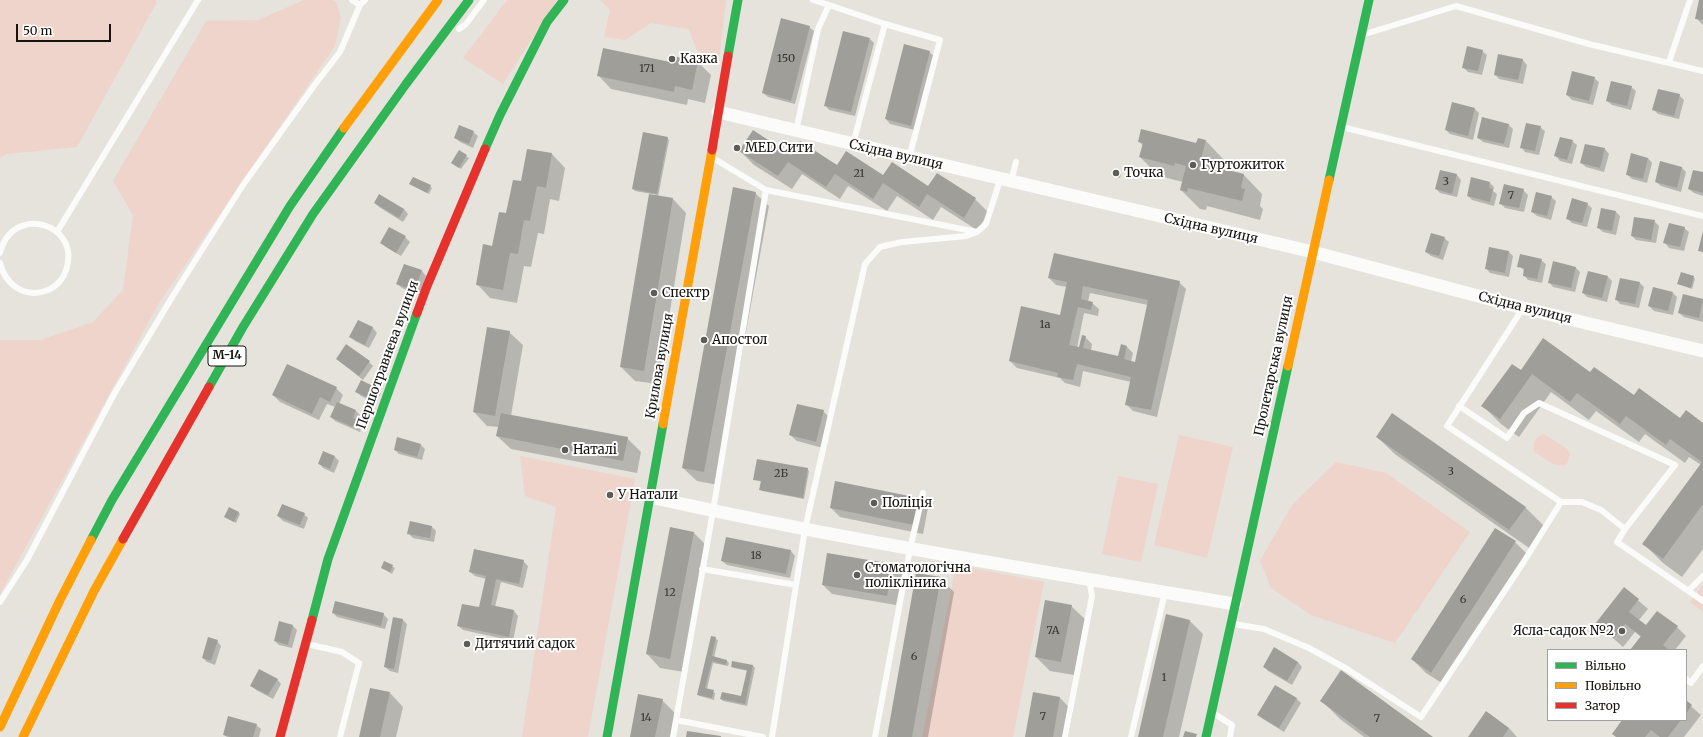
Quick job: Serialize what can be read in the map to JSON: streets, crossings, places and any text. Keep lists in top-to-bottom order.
{
  "streets": {
    "main road": [
      "Першотравнева вулиця",
      "М-14",
      "Крилова вулиця",
      "Пролетарська вулиця"
    ],
    "street": ["Східна вулиця"]
  },
  "crossings": [
    ["Східна вулиця", "Крилова вулиця"],
    ["Східна вулиця", "Пролетарська вулиця"]
  ],
  "places": [
    "Казка",
    "MED Сити",
    "Гуртожиток",
    "Точка",
    "Спектр",
    "Апостол",
    "Наталі",
    "У Натали",
    "Поліція",
    "Стоматологічна полікліника",
    "Ясла-садок №2",
    "Дитячий садок"
  ],
  "house_numbers": [
    "150",
    "171",
    "21",
    "3",
    "7",
    "1а",
    "3",
    "2Б",
    "18",
    "12",
    "6",
    "7А",
    "6",
    "1",
    "7",
    "14",
    "7"
  ],
  "legend": ["Вільно", "Повільно", "Затор"],
  "scale_bar": "50 m"
}
